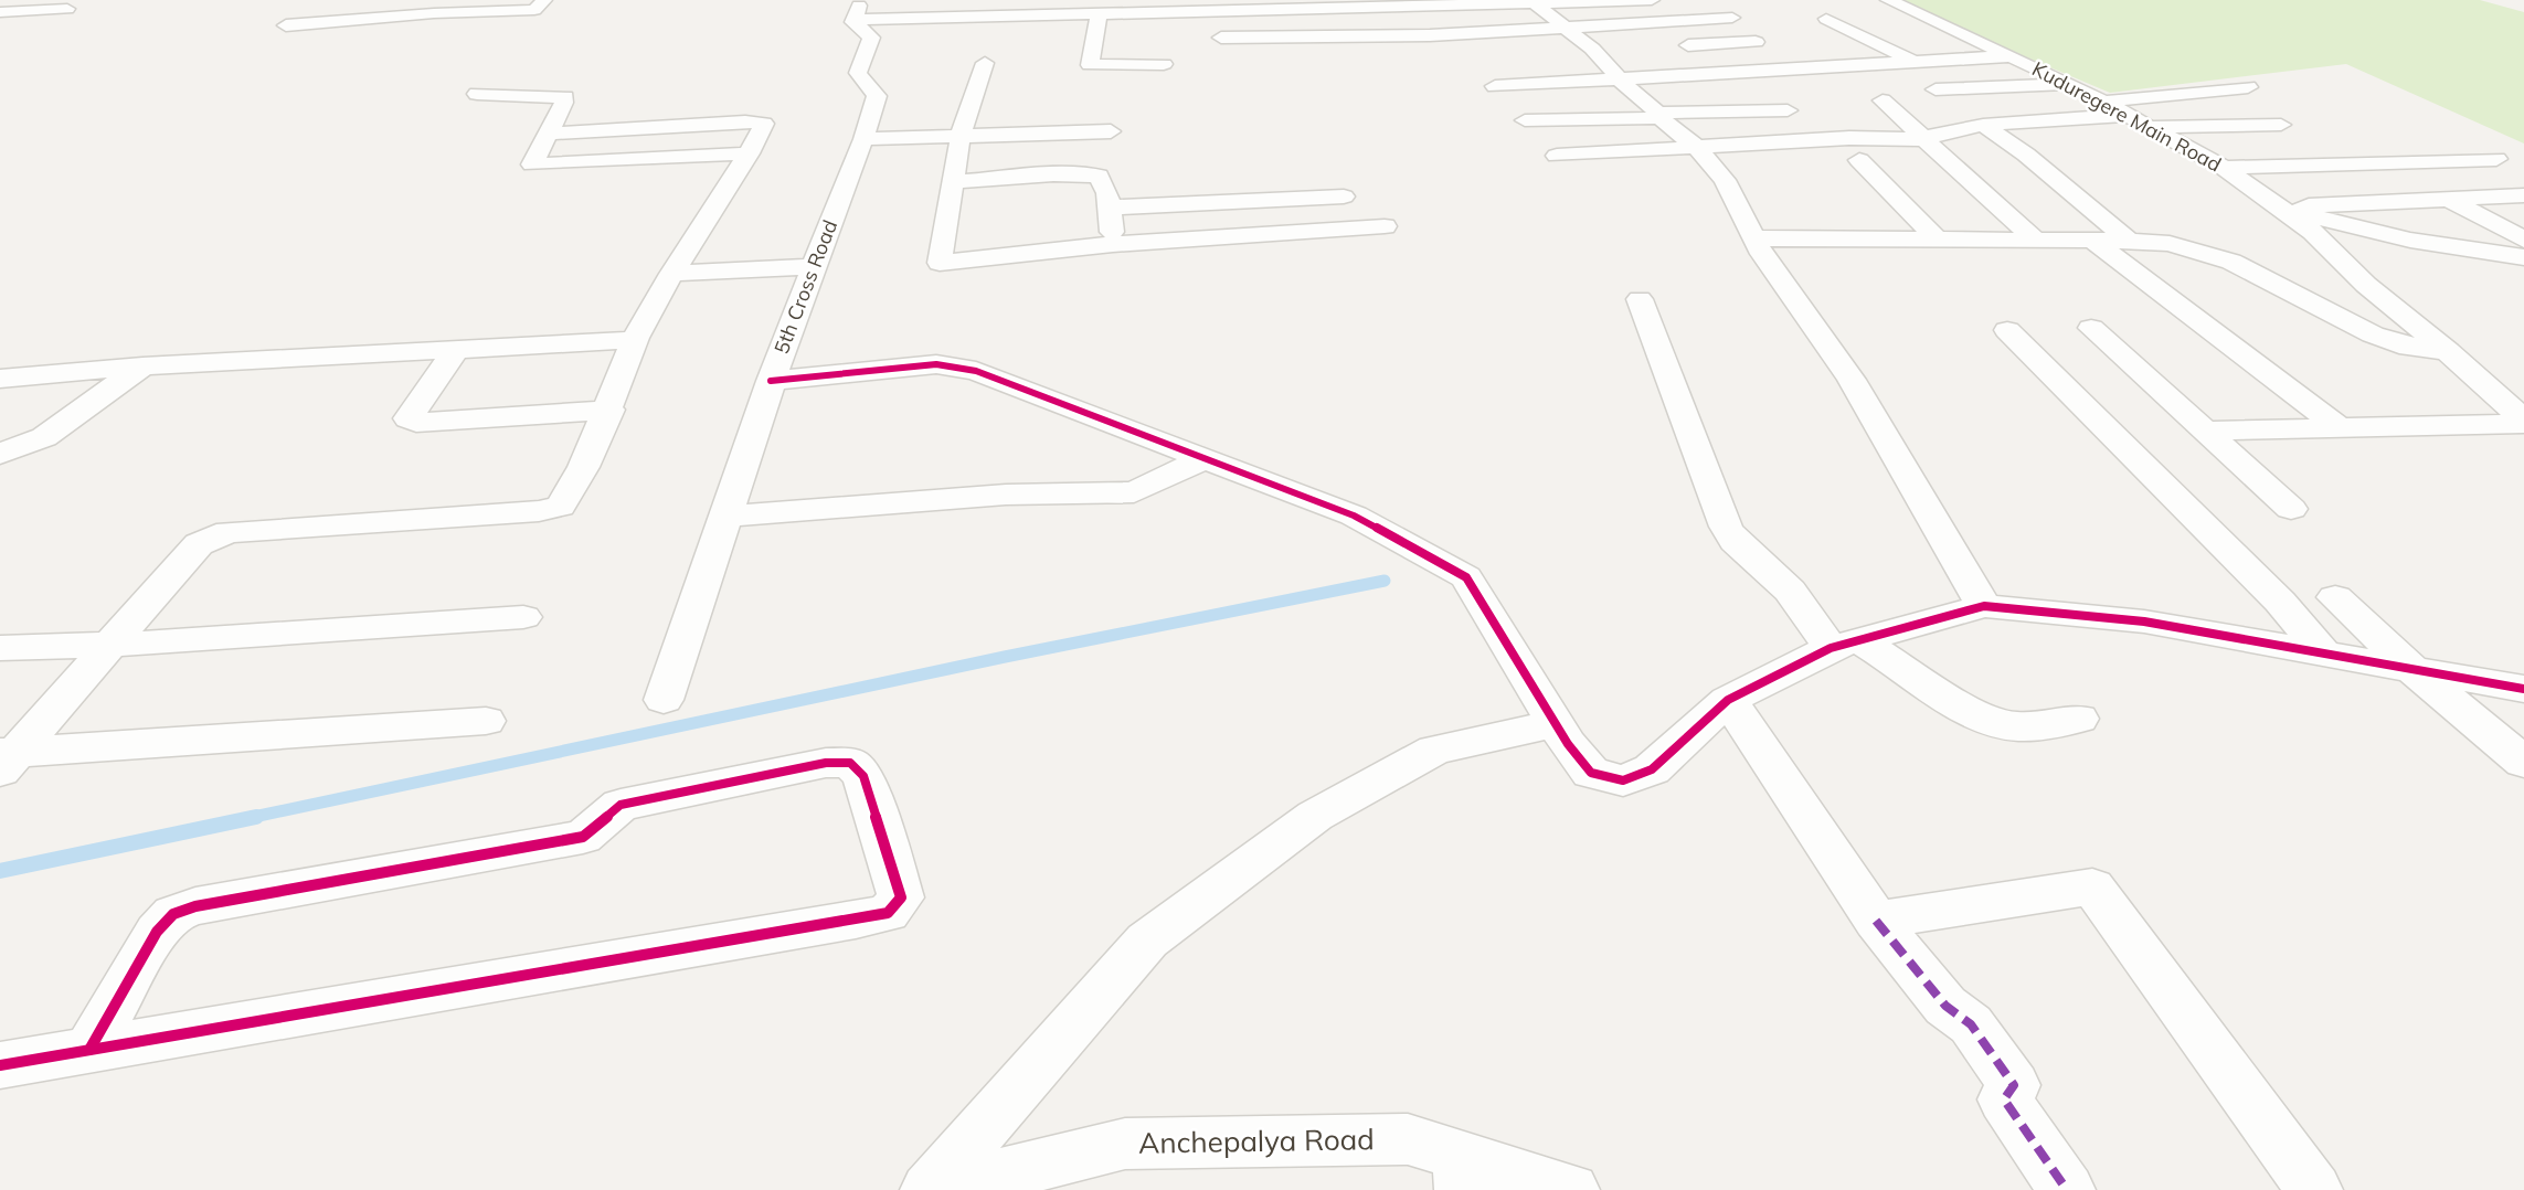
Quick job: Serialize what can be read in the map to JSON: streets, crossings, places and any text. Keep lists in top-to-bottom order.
{
  "streets": {
    "street": ["Kuduregere Main Road", "5th Cross Road", "Anchepalya Road"]
  }
}
